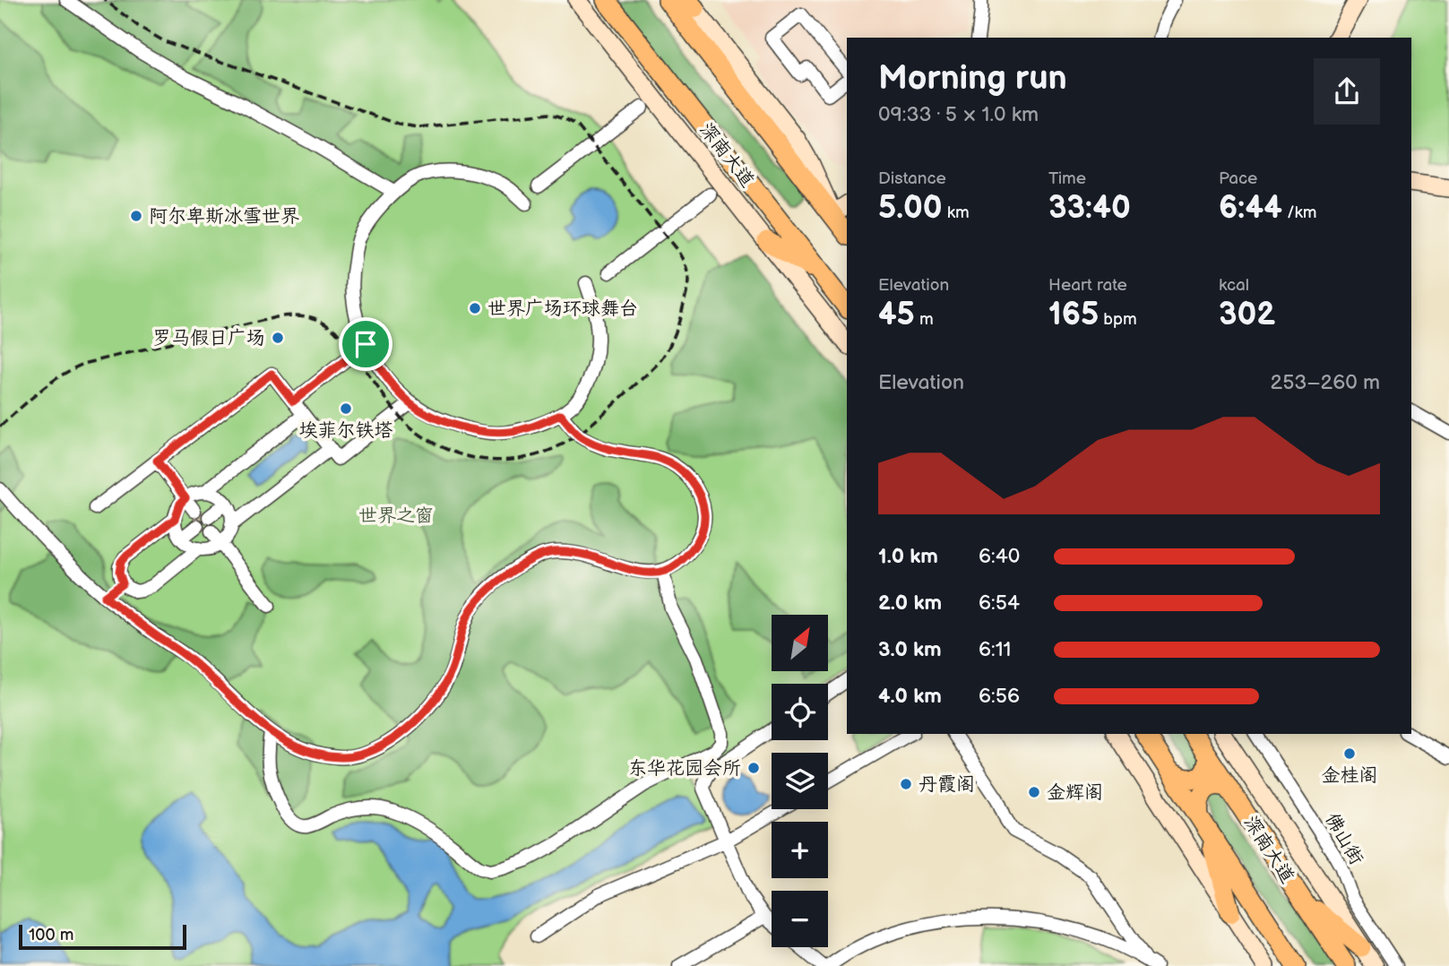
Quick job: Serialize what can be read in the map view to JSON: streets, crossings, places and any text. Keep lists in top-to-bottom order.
{
  "streets": {
    "main road": ["深南大道"],
    "street": ["佛山街"]
  },
  "parks": ["世界之窗"],
  "places": [
    "阿尔卑斯冰雪世界",
    "世界广场环球舞台",
    "罗马假日广场",
    "埃菲尔铁塔",
    "金桂阁",
    "东华花园会所",
    "丹霞阁",
    "金辉阁"
  ],
  "scale_bar": "100 m",
  "north": "top right",
  "page": {
    "heading": ["Morning run", "09:33 · 5 × 1.0 km"],
    "stats": [
      ["Distance", "5.00 km"],
      ["Time", "33:40"],
      ["Pace", "6:44 /km"],
      ["Elevation", "45 m"],
      ["Heart rate", "165 bpm"],
      ["kcal", "302"]
    ],
    "chart": ["Elevation", "253–260 m"],
    "list": [
      {
        "name": "1.0 km",
        "note": "6:40"
      },
      {
        "name": "2.0 km",
        "note": "6:54"
      },
      {
        "name": "3.0 km",
        "note": "6:11"
      },
      {
        "name": "4.0 km",
        "note": "6:56"
      }
    ],
    "map_buttons": ["+", "−"],
    "scale": "100 m"
  }
}
